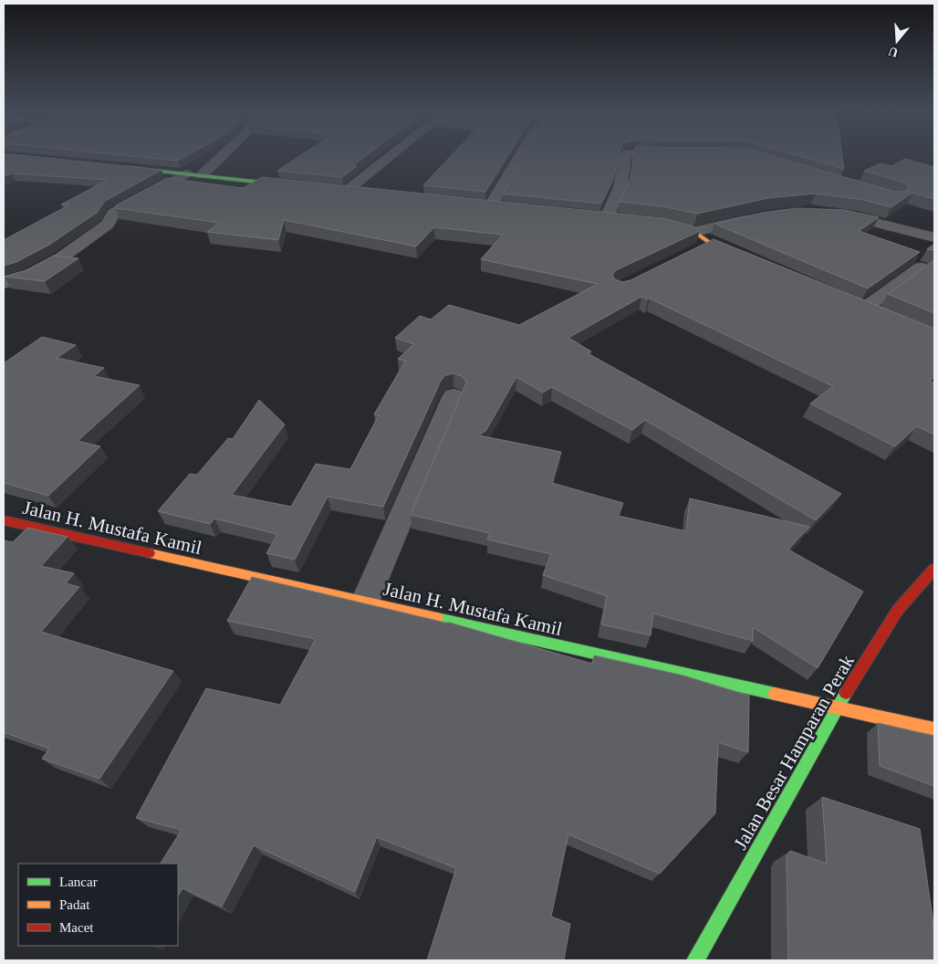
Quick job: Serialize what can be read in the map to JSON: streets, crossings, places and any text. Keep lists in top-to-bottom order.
{
  "streets": {
    "street": ["Jalan H. Mustafa Kamil", "Jalan Besar Hamparan Perak"]
  },
  "crossings": [
    ["Jalan H. Mustafa Kamil", "Jalan Besar Hamparan Perak"]
  ],
  "legend": ["Lancar", "Padat", "Macet"],
  "north": "bottom"
}
